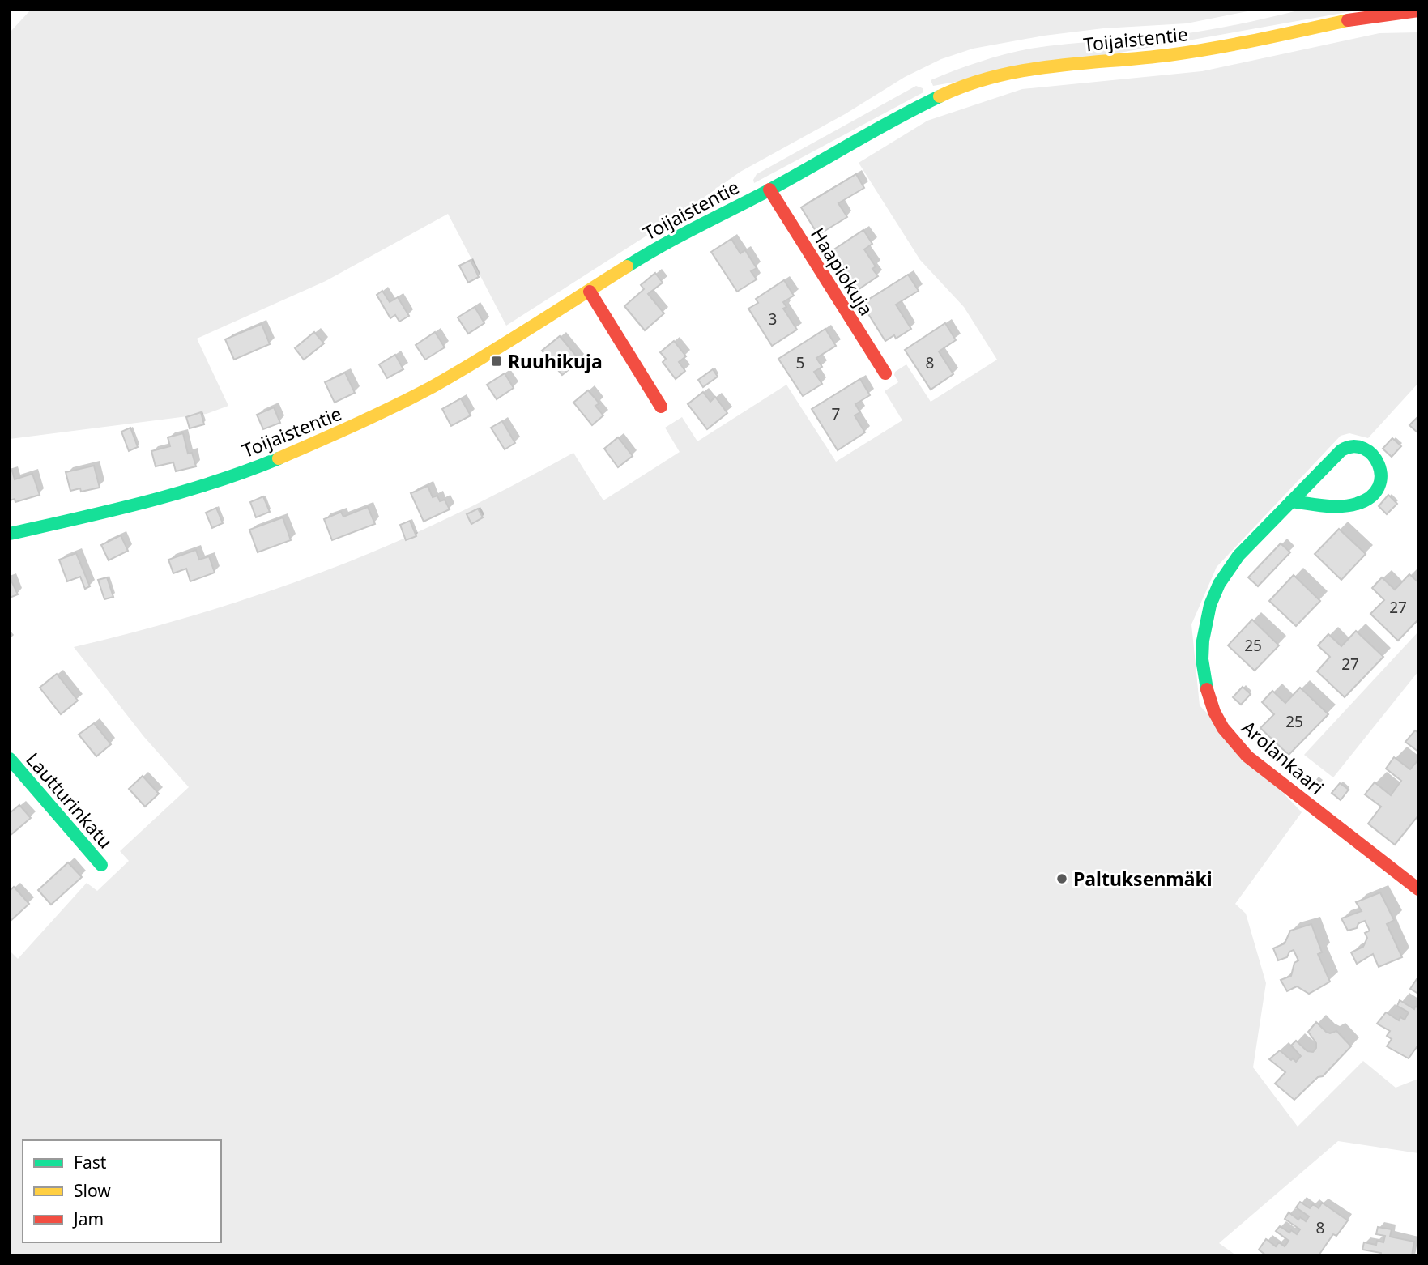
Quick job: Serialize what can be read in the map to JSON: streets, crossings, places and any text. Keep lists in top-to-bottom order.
{
  "streets": {
    "street": [
      "Toijaistentie",
      "Haapiokuja",
      "Arolankaari",
      "Lautturinkatu"
    ]
  },
  "crossings": [
    ["Toijaistentie", "Haapiokuja"]
  ],
  "places": {
    "transit": ["Ruuhikuja"],
    "other": ["Paltuksenmäki"]
  },
  "house_numbers": [
    "3",
    "5",
    "8",
    "7",
    "27",
    "25",
    "27",
    "25",
    "8"
  ],
  "legend": ["Fast", "Slow", "Jam"]
}
